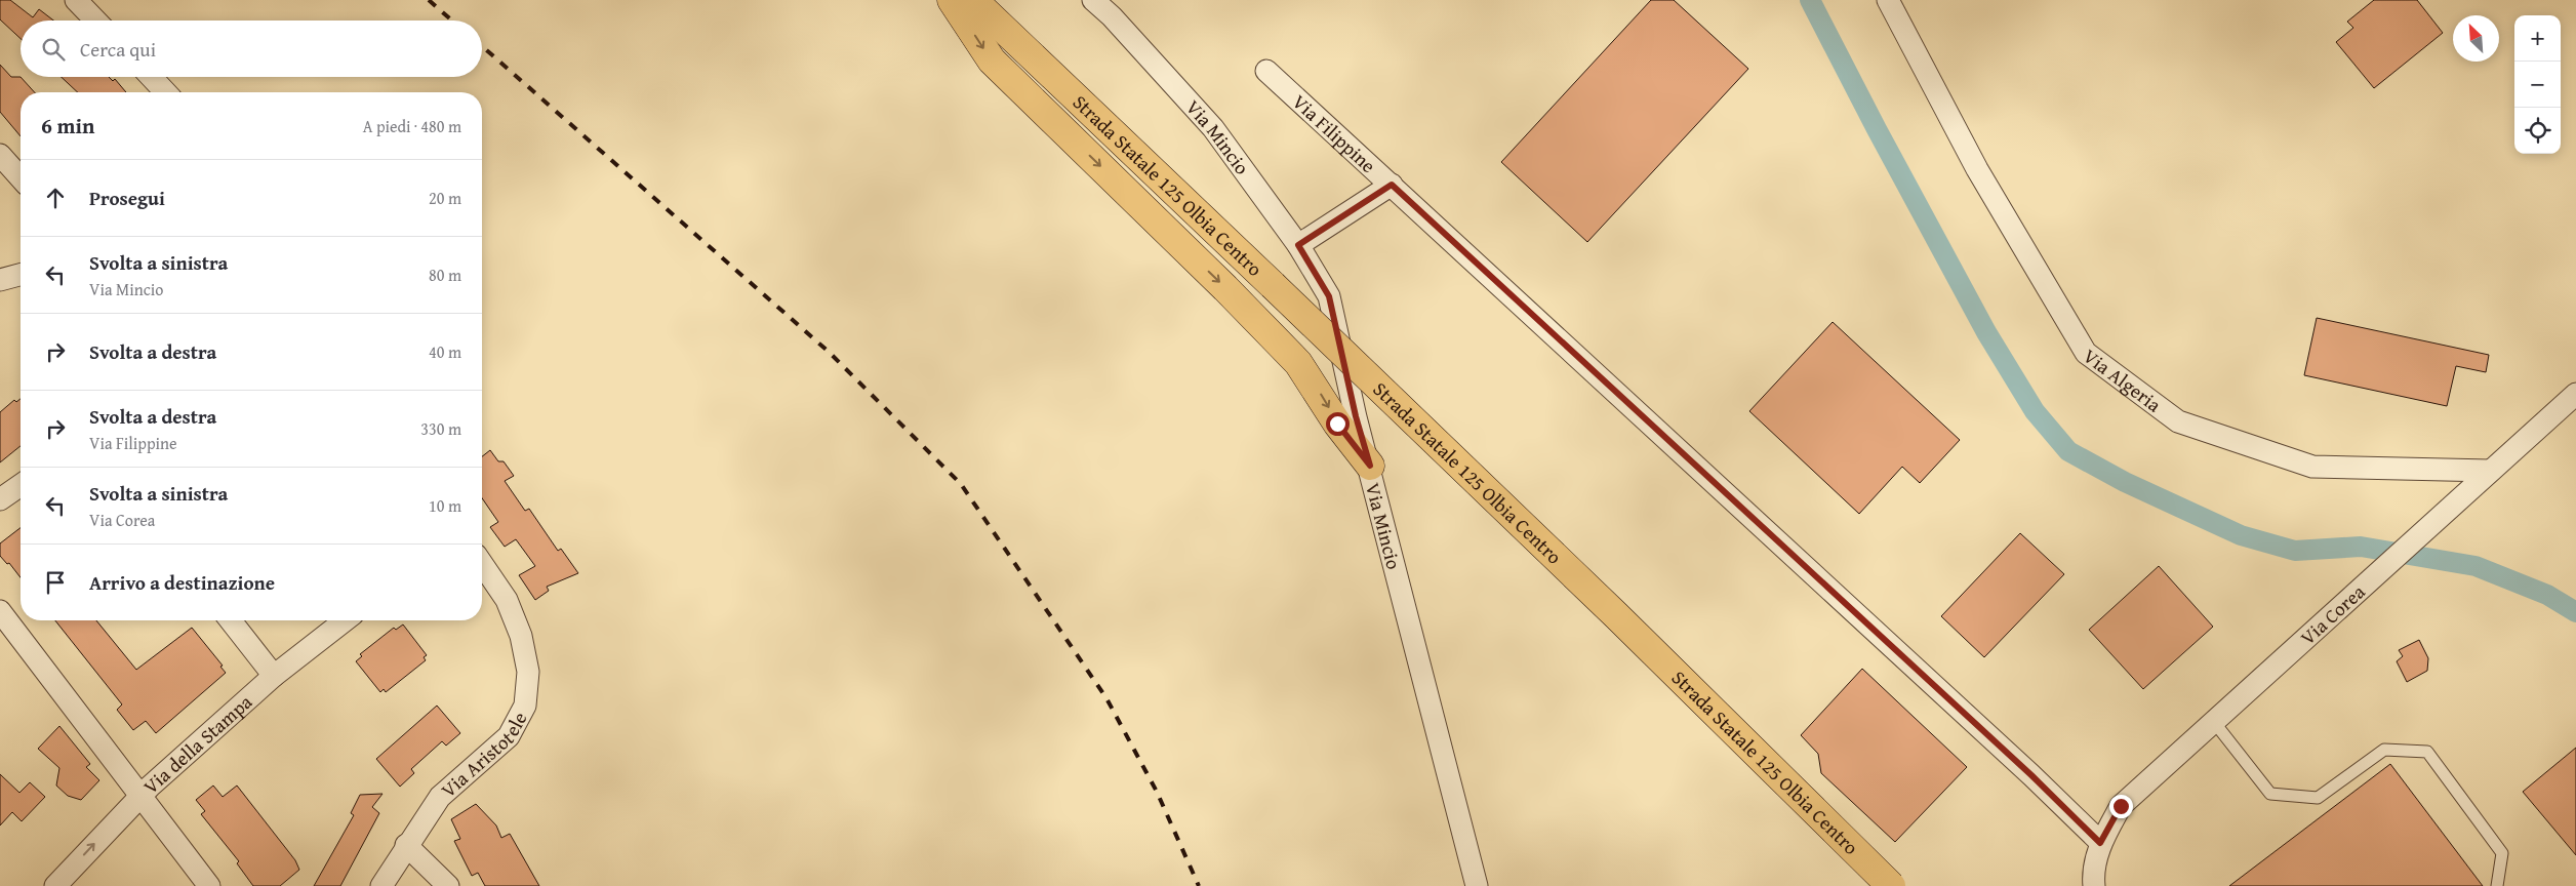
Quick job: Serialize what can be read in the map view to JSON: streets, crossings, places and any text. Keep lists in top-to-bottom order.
{
  "streets": {
    "main road": ["Strada Statale 125 Olbia Centro"],
    "street": [
      "Via Filippine",
      "Via Mincio",
      "Via Algeria",
      "Via Corea",
      "Via della Stampa",
      "Via Aristotele"
    ]
  },
  "crossings": [
    ["Via Filippine", "Via Corea"],
    ["Via Algeria", "Via Corea"]
  ],
  "north": "top left",
  "page": {
    "map_buttons": ["+", "−"],
    "search": "Cerca qui",
    "heading": ["6 min", "A piedi · 480 m"],
    "list": [
      ["Prosegui", "20 m"],
      ["Svolta a sinistra", "Via Mincio", "80 m"],
      ["Svolta a destra", "40 m"],
      ["Svolta a destra", "Via Filippine", "330 m"],
      ["Svolta a sinistra", "Via Corea", "10 m"],
      "Arrivo a destinazione"
    ]
  }
}
